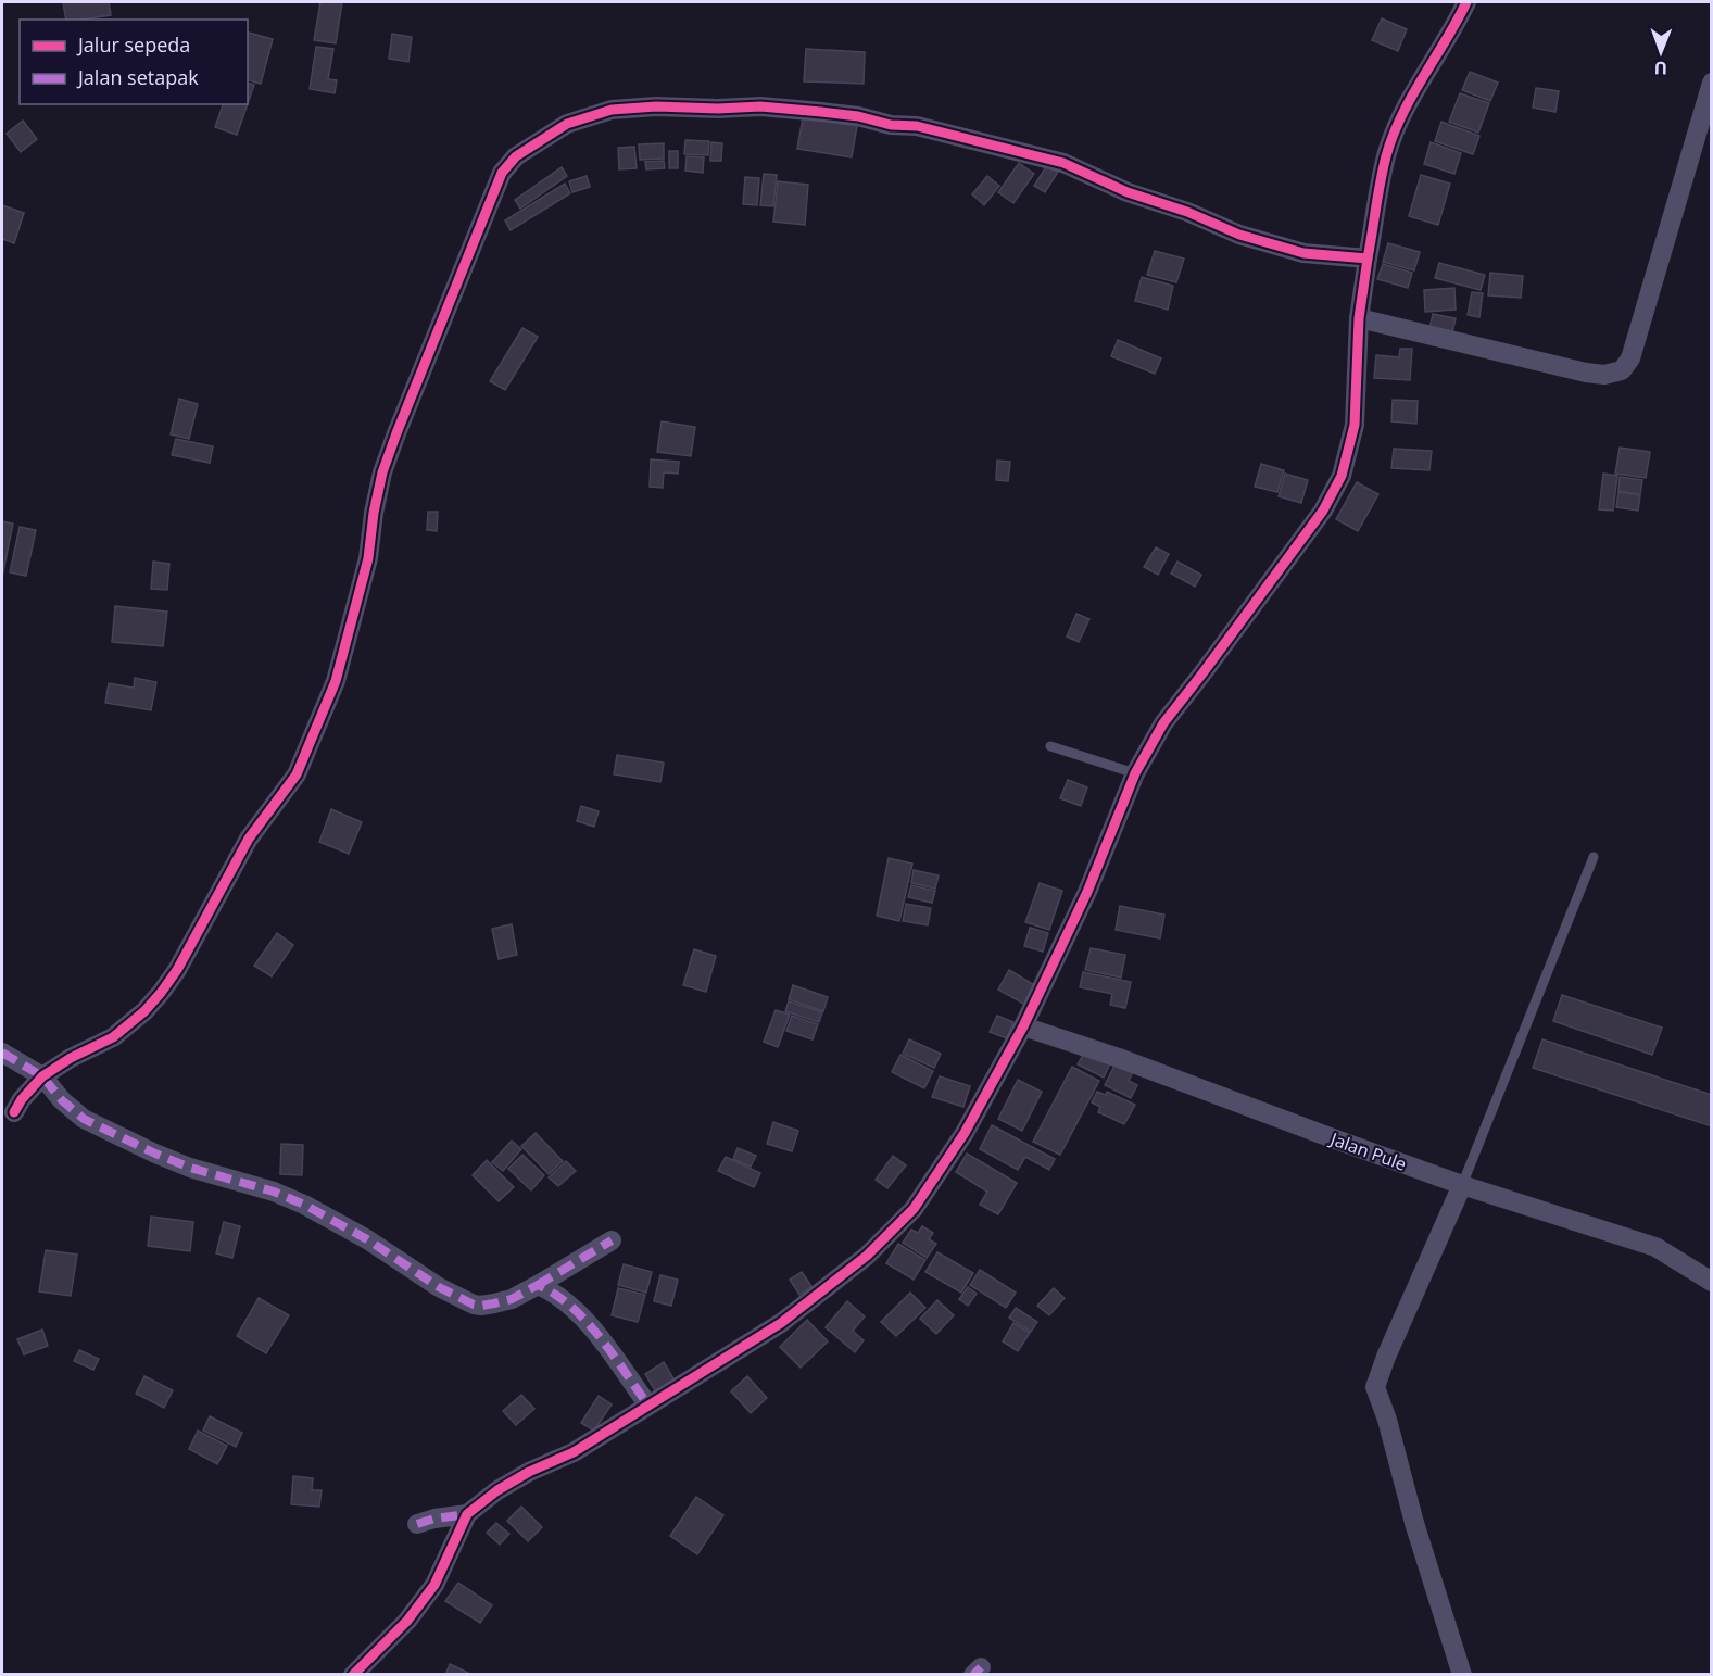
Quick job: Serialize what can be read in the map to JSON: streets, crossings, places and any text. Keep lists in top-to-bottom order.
{
  "streets": {
    "street": ["Jalan Pule"]
  },
  "legend": ["Jalur sepeda", "Jalan setapak"],
  "north": "bottom"
}
